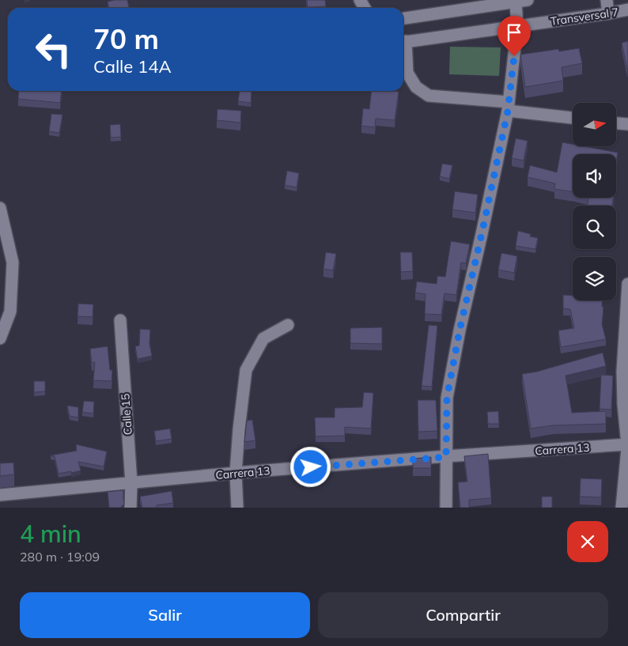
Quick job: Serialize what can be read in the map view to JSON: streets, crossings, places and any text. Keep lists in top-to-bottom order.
{
  "streets": {
    "street": ["Transversal 7", "Calle 15", "Carrera 13"]
  },
  "crossings": [
    ["Calle 15", "Carrera 13"]
  ],
  "north": "right",
  "page": {
    "turn": ["70 m", "Calle 14A"],
    "heading": ["4 min", "280 m · 19:09"],
    "buttons": ["Salir", "Compartir"]
  }
}
